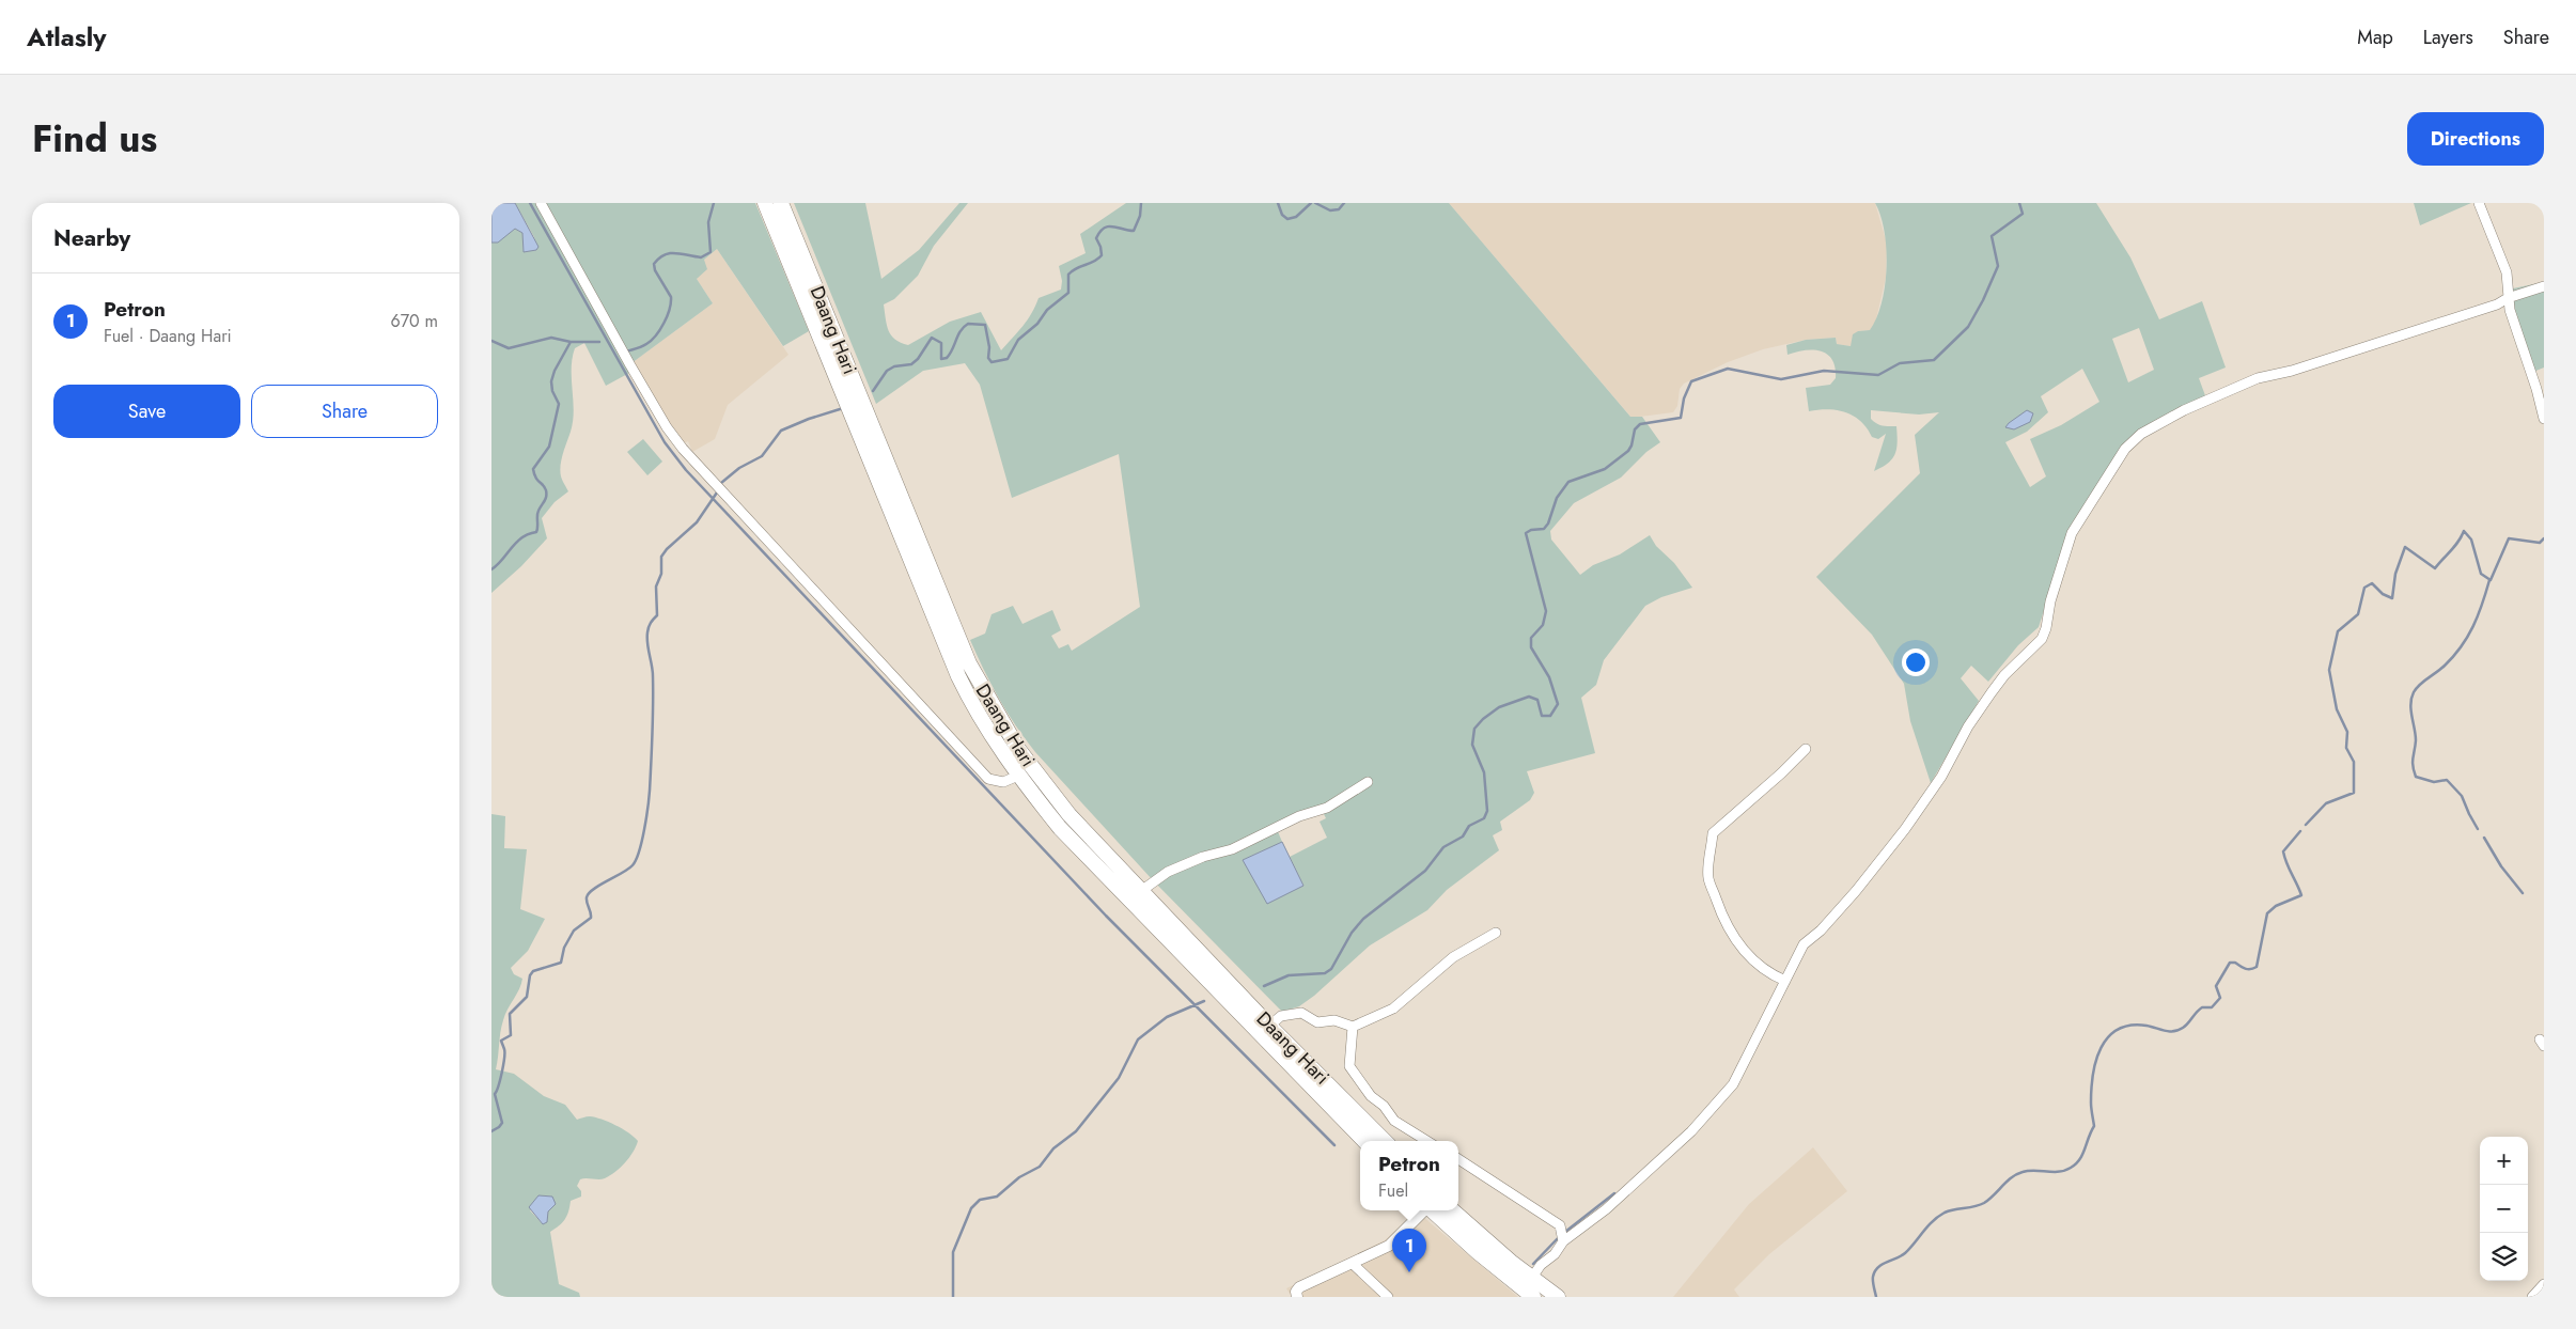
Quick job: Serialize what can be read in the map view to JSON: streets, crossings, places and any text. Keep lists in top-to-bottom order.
{
  "streets": {
    "main road": ["Daang Hari"]
  },
  "page": {
    "header": "Atlasly",
    "nav": ["Map", "Layers", "Share"],
    "title": "Find us",
    "buttons": [
      "Directions",
      ["Save", "Share"]
    ],
    "heading": "Nearby",
    "list": [
      {
        "mark": "1",
        "name": "Petron",
        "note": "Fuel · Daang Hari",
        "value": "670 m"
      }
    ],
    "map_buttons": ["+", "−"],
    "popup": ["Petron", "Fuel"],
    "pins": "1"
  }
}
